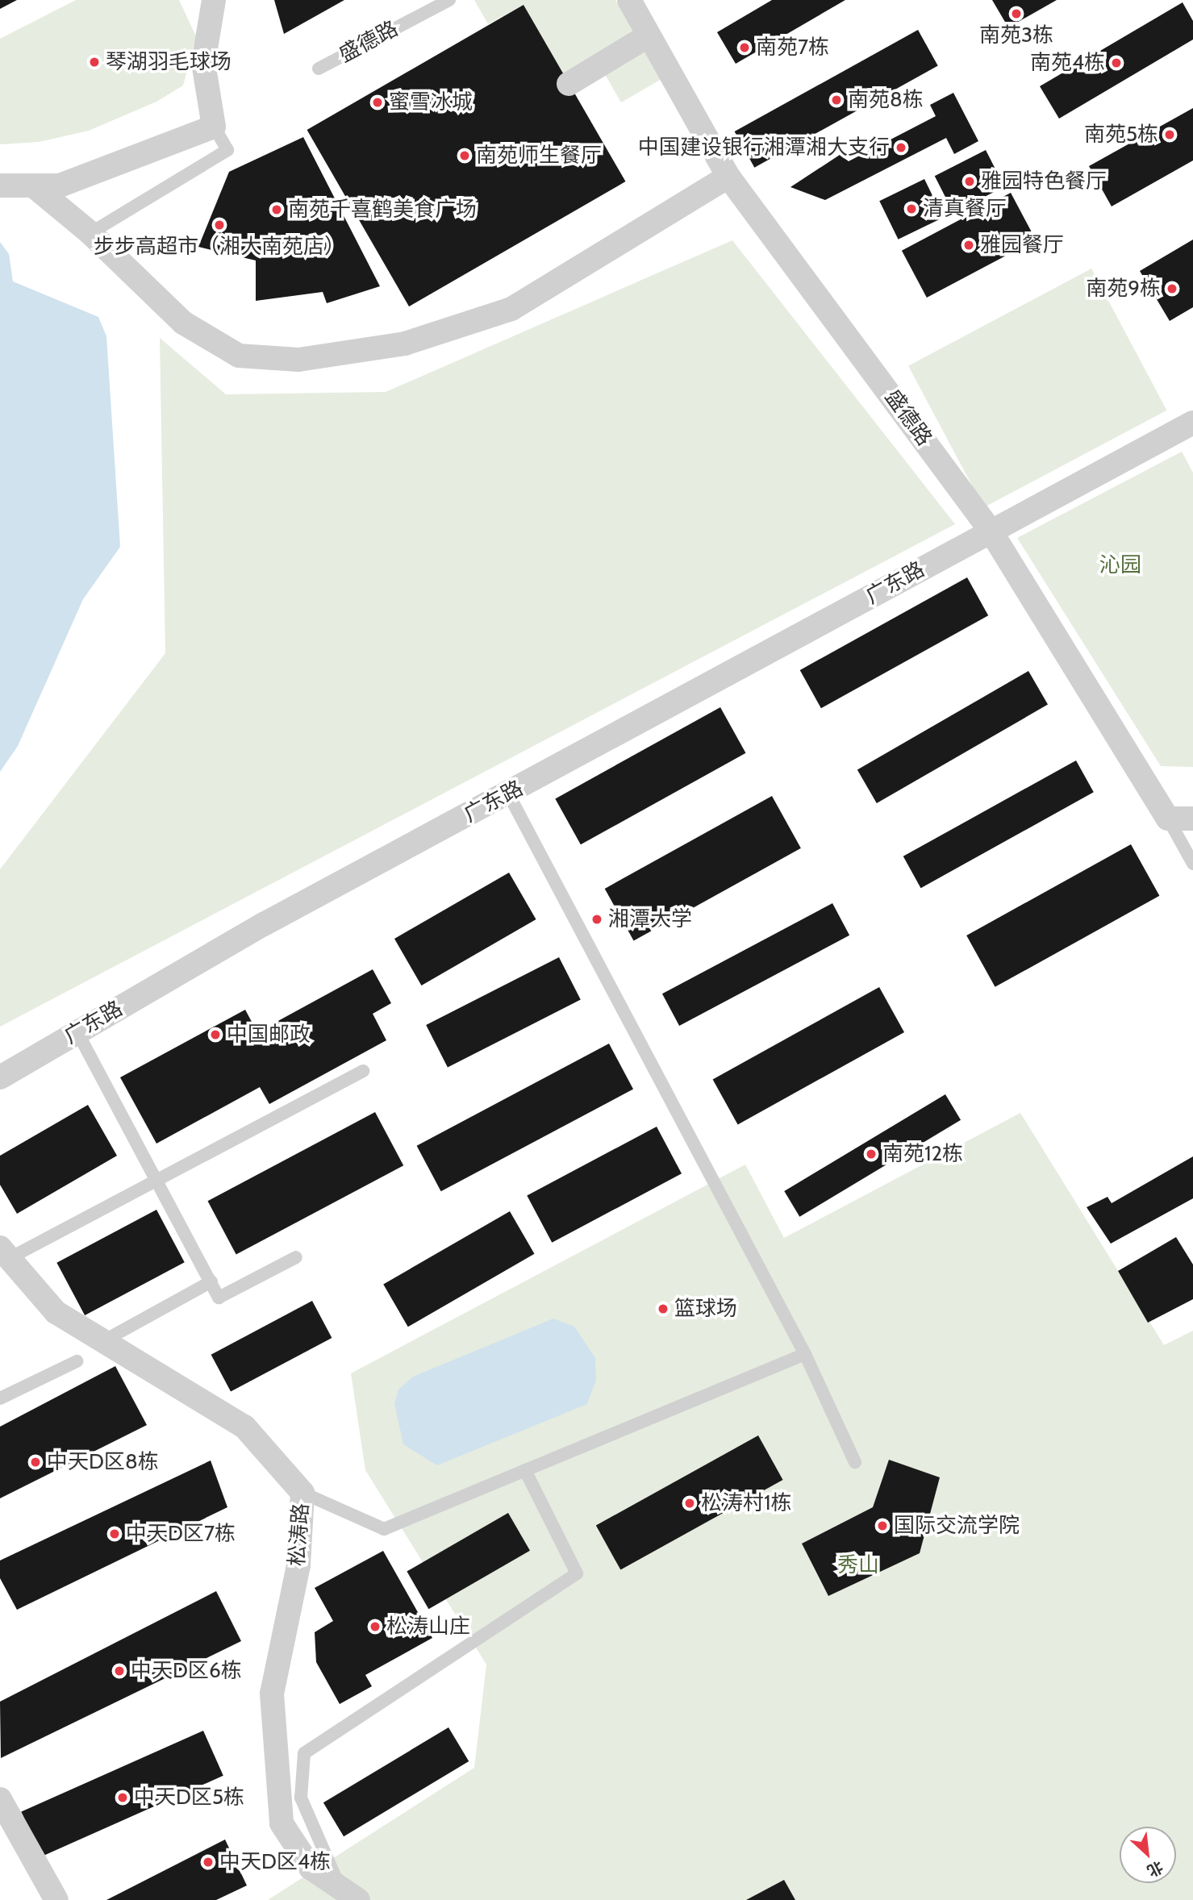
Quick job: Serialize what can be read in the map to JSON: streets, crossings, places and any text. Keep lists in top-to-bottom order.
{
  "streets": {
    "street": ["盛德路", "广东路", "松涛路"]
  },
  "crossings": [
    ["盛德路", "广东路"]
  ],
  "parks": ["沁园", "秀山"],
  "places": [
    "南苑3栋",
    "南苑7栋",
    "琴湖羽毛球场",
    "南苑4栋",
    "南苑8栋",
    "蜜雪冰城",
    "南苑5栋",
    "中国建设银行湘潭湘大支行",
    "南苑师生餐厅",
    "雅园特色餐厅",
    "清真餐厅",
    "南苑千喜鹤美食广场",
    "步步高超市（湘大南苑店）",
    "雅园餐厅",
    "南苑9栋",
    "湘潭大学",
    "中国邮政",
    "南苑12栋",
    "篮球场",
    "中天D区8栋",
    "松涛村1栋",
    "国际交流学院",
    "中天D区7栋",
    "松涛山庄",
    "中天D区6栋",
    "中天D区5栋",
    "中天D区4栋"
  ],
  "north": "bottom right"
}
